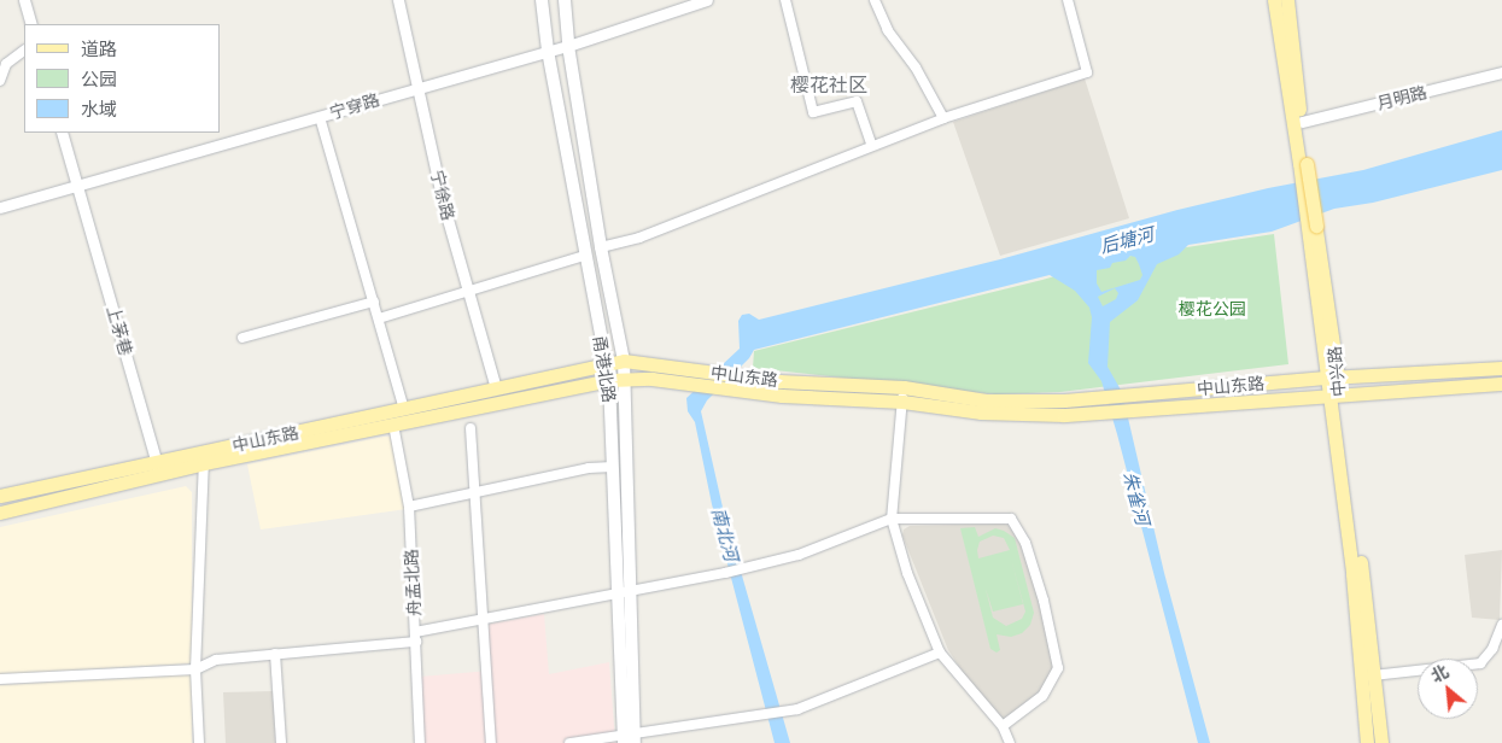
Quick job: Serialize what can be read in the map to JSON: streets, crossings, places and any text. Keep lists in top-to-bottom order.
{
  "streets": {
    "main road": ["甬港北路", "中兴路", "中山东路"],
    "street": [
      "月明路",
      "宁穿路",
      "宁徐路",
      "上茅巷",
      "舟孟北路"
    ]
  },
  "crossings": [
    ["月明路", "中兴路"],
    ["宁穿路", "宁徐路"],
    ["宁穿路", "上茅巷"],
    ["宁穿路", "甬港北路"],
    ["宁徐路", "中山东路"],
    ["上茅巷", "中山东路"],
    ["甬港北路", "中山东路"],
    ["中兴路", "中山东路"],
    ["中山东路", "舟孟北路"]
  ],
  "districts": ["樱花社区"],
  "water": ["后塘河", "朱雀河", "南北河"],
  "parks": ["樱花公园"],
  "legend": ["道路", "公园", "水域"],
  "north": "top left"
}
